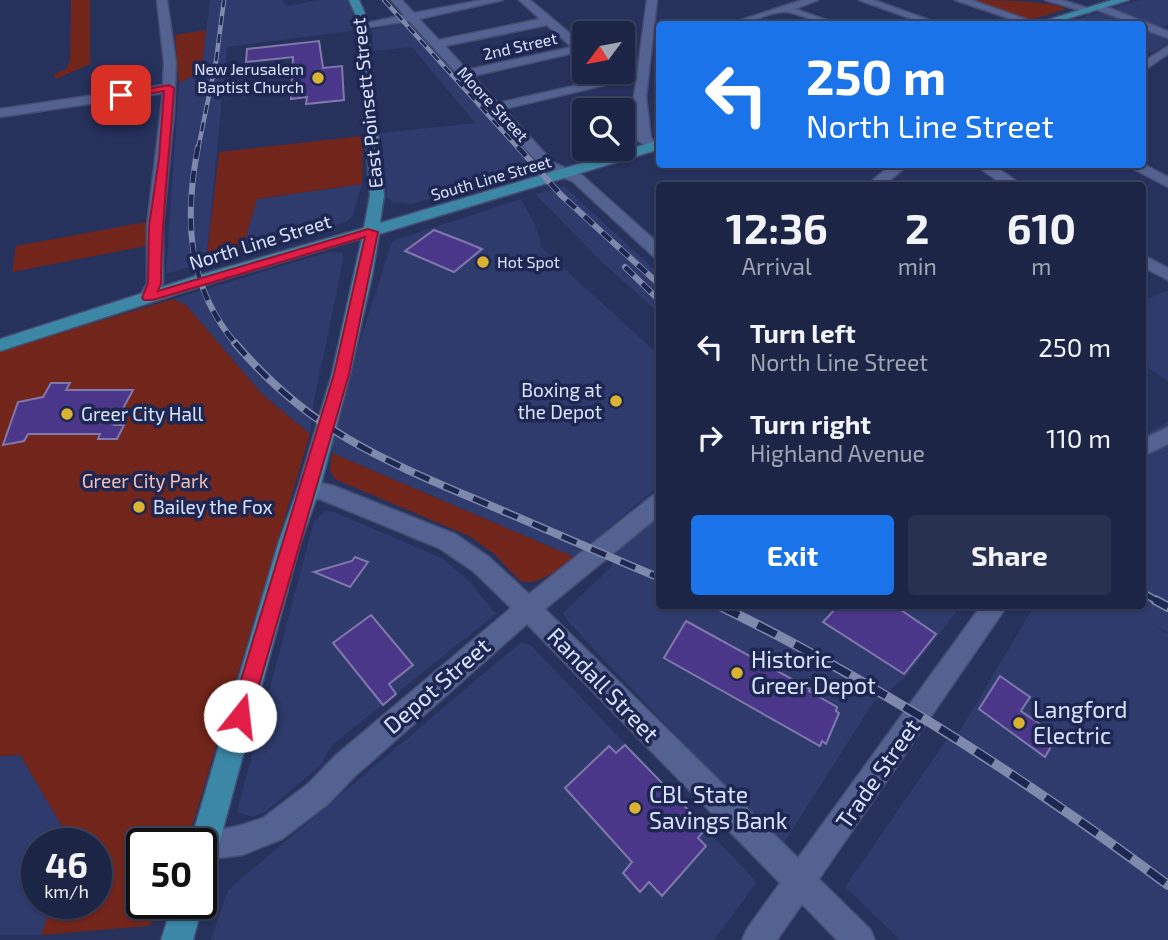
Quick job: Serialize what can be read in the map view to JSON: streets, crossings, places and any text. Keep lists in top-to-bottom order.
{
  "streets": {
    "main road": ["East Poinsett Street", "South Line Street", "North Line Street"],
    "street": [
      "2nd Street",
      "Moore Street",
      "Randall Street",
      "Depot Street",
      "Trade Street"
    ]
  },
  "crossings": [
    ["2nd Street", "Moore Street"],
    ["East Poinsett Street", "South Line Street"],
    ["East Poinsett Street", "North Line Street"],
    ["East Poinsett Street", "Randall Street"],
    ["Moore Street", "South Line Street"],
    ["South Line Street", "North Line Street"],
    ["Randall Street", "Depot Street"],
    ["Randall Street", "Trade Street"]
  ],
  "parks": ["Greer City Park"],
  "places": [
    "New Jerusalem Baptist Church",
    "Hot Spot",
    "Boxing at the Depot",
    "Greer City Hall",
    "Bailey the Fox",
    "Historic Greer Depot",
    "Langford Electric",
    "CBL State Savings Bank"
  ],
  "north": "bottom left",
  "page": {
    "turn": ["250 m", "North Line Street"],
    "eta": [
      "12:36",
      "Arrival",
      "2",
      "min",
      "610",
      "m"
    ],
    "list": [
      {
        "name": "Turn left",
        "note": "North Line Street",
        "value": "250 m"
      },
      {
        "name": "Turn right",
        "note": "Highland Avenue",
        "value": "110 m"
      }
    ],
    "buttons": ["Exit", "Share"],
    "speed": "46 km/h",
    "limit": "50"
  }
}
